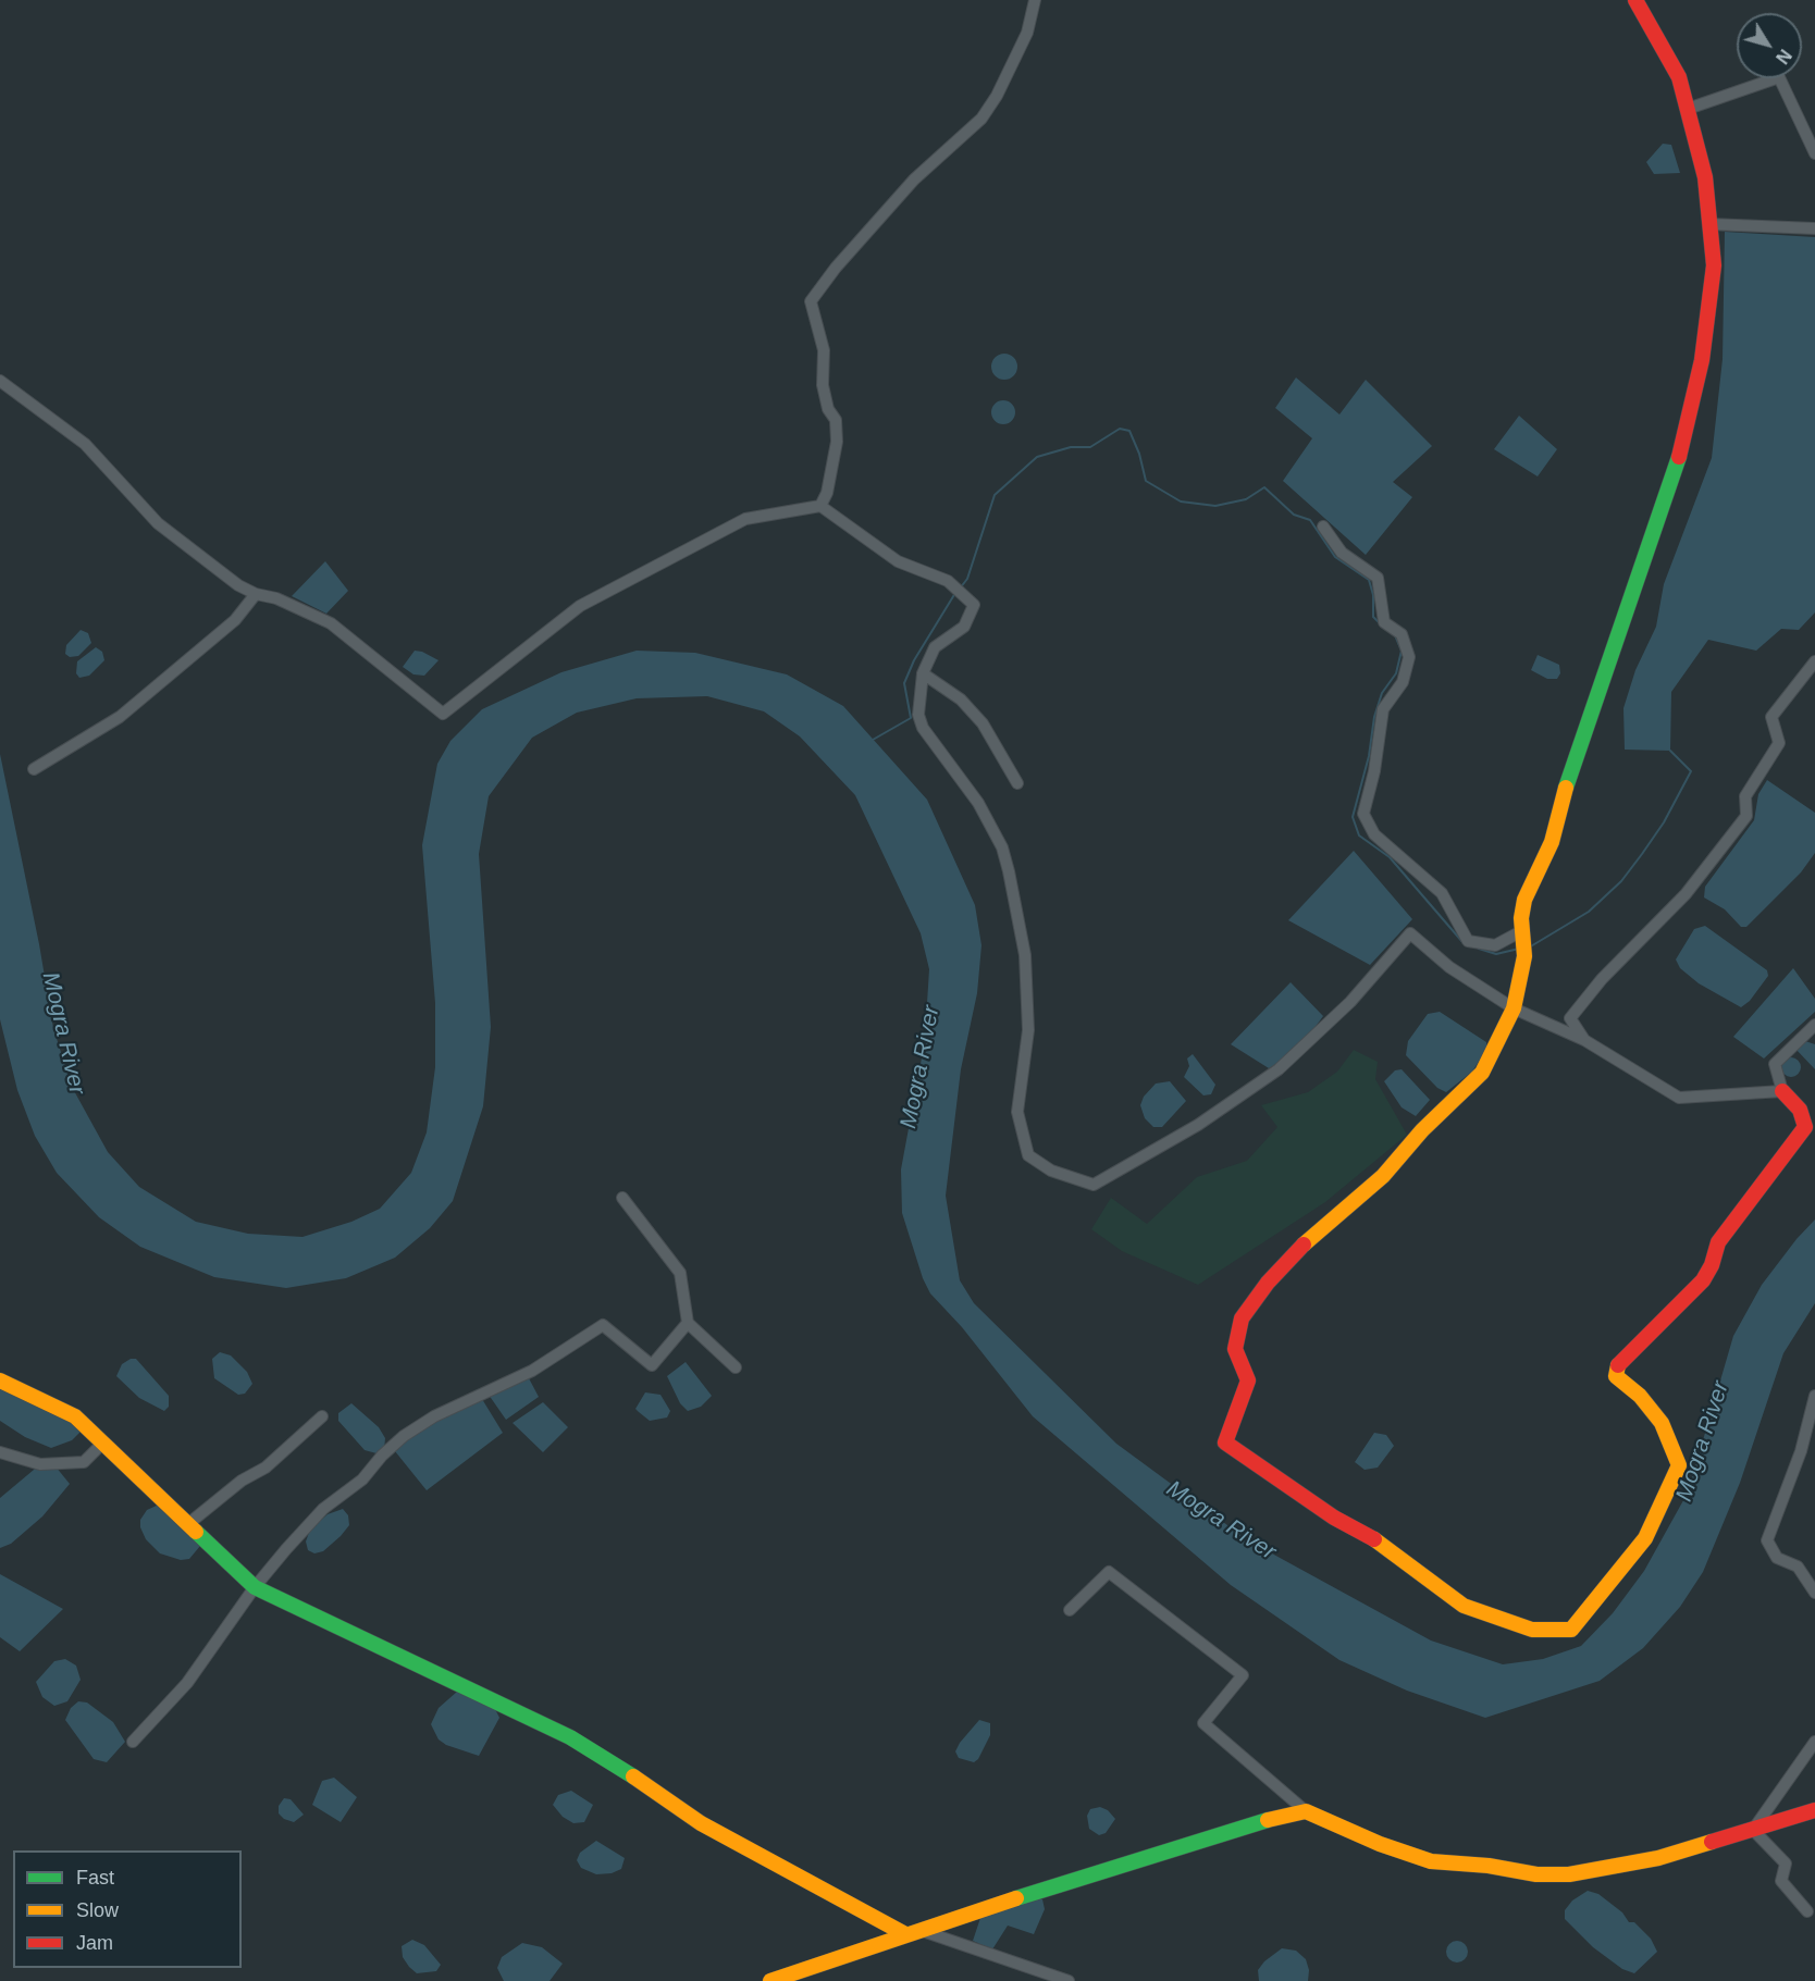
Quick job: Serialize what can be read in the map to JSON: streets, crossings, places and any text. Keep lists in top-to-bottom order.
{
  "water": ["Mogra River"],
  "legend": ["Fast", "Slow", "Jam"],
  "north": "bottom right"
}
